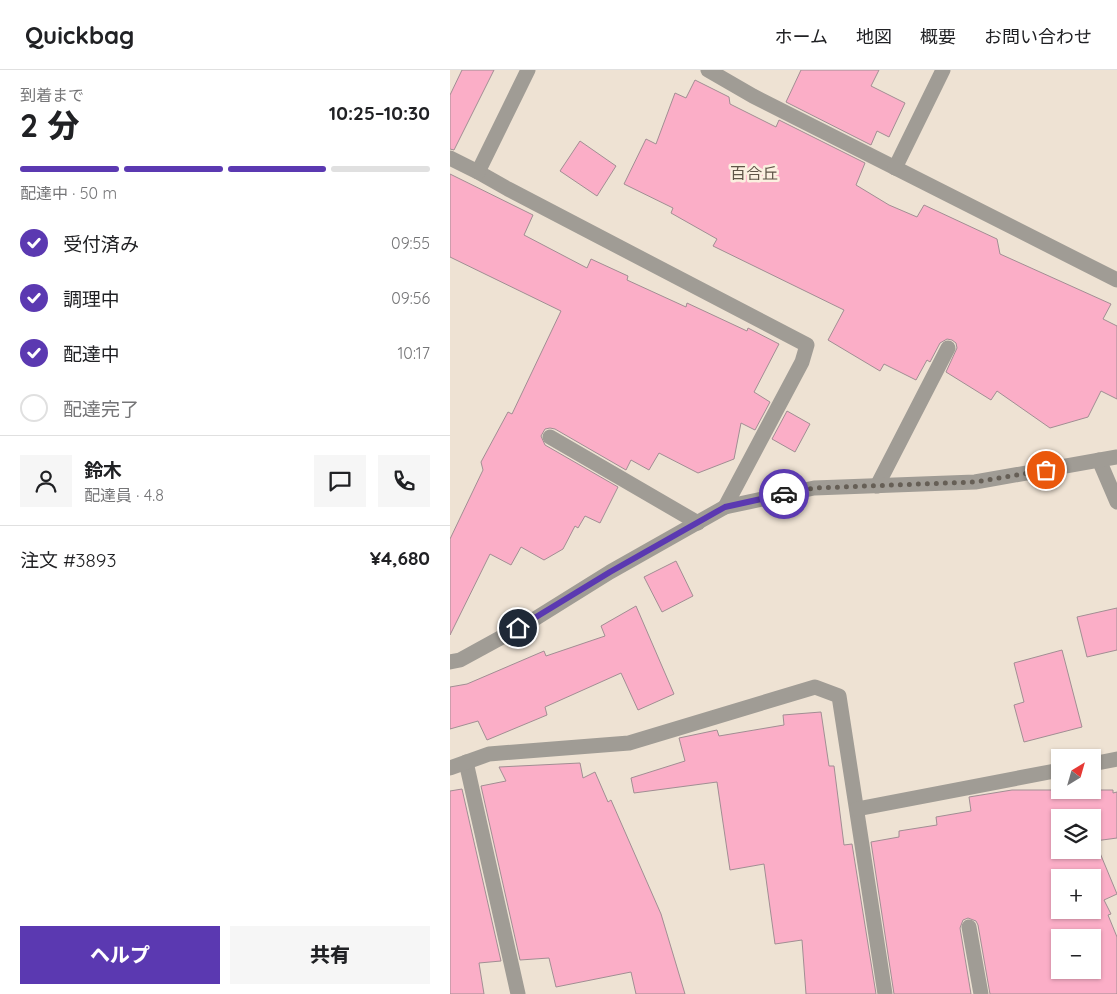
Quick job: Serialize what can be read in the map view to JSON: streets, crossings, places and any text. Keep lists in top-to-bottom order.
{
  "districts": ["百合丘"],
  "north": "top right",
  "page": {
    "header": "Quickbag",
    "nav": [
      "ホーム",
      "地図",
      "概要",
      "お問い合わせ"
    ],
    "heading": ["2 分", "到着まで", "10:25–10:30"],
    "panel": [
      "鈴木",
      "配達員 · 4.8",
      "注文 #3893",
      "¥4,680"
    ],
    "bar": "配達中 · 50 m",
    "list": [
      ["受付済み", "09:55"],
      ["調理中", "09:56"],
      ["配達中", "10:17"],
      "配達完了"
    ],
    "map_buttons": ["+", "−"],
    "buttons": ["ヘルプ", "共有"]
  }
}
